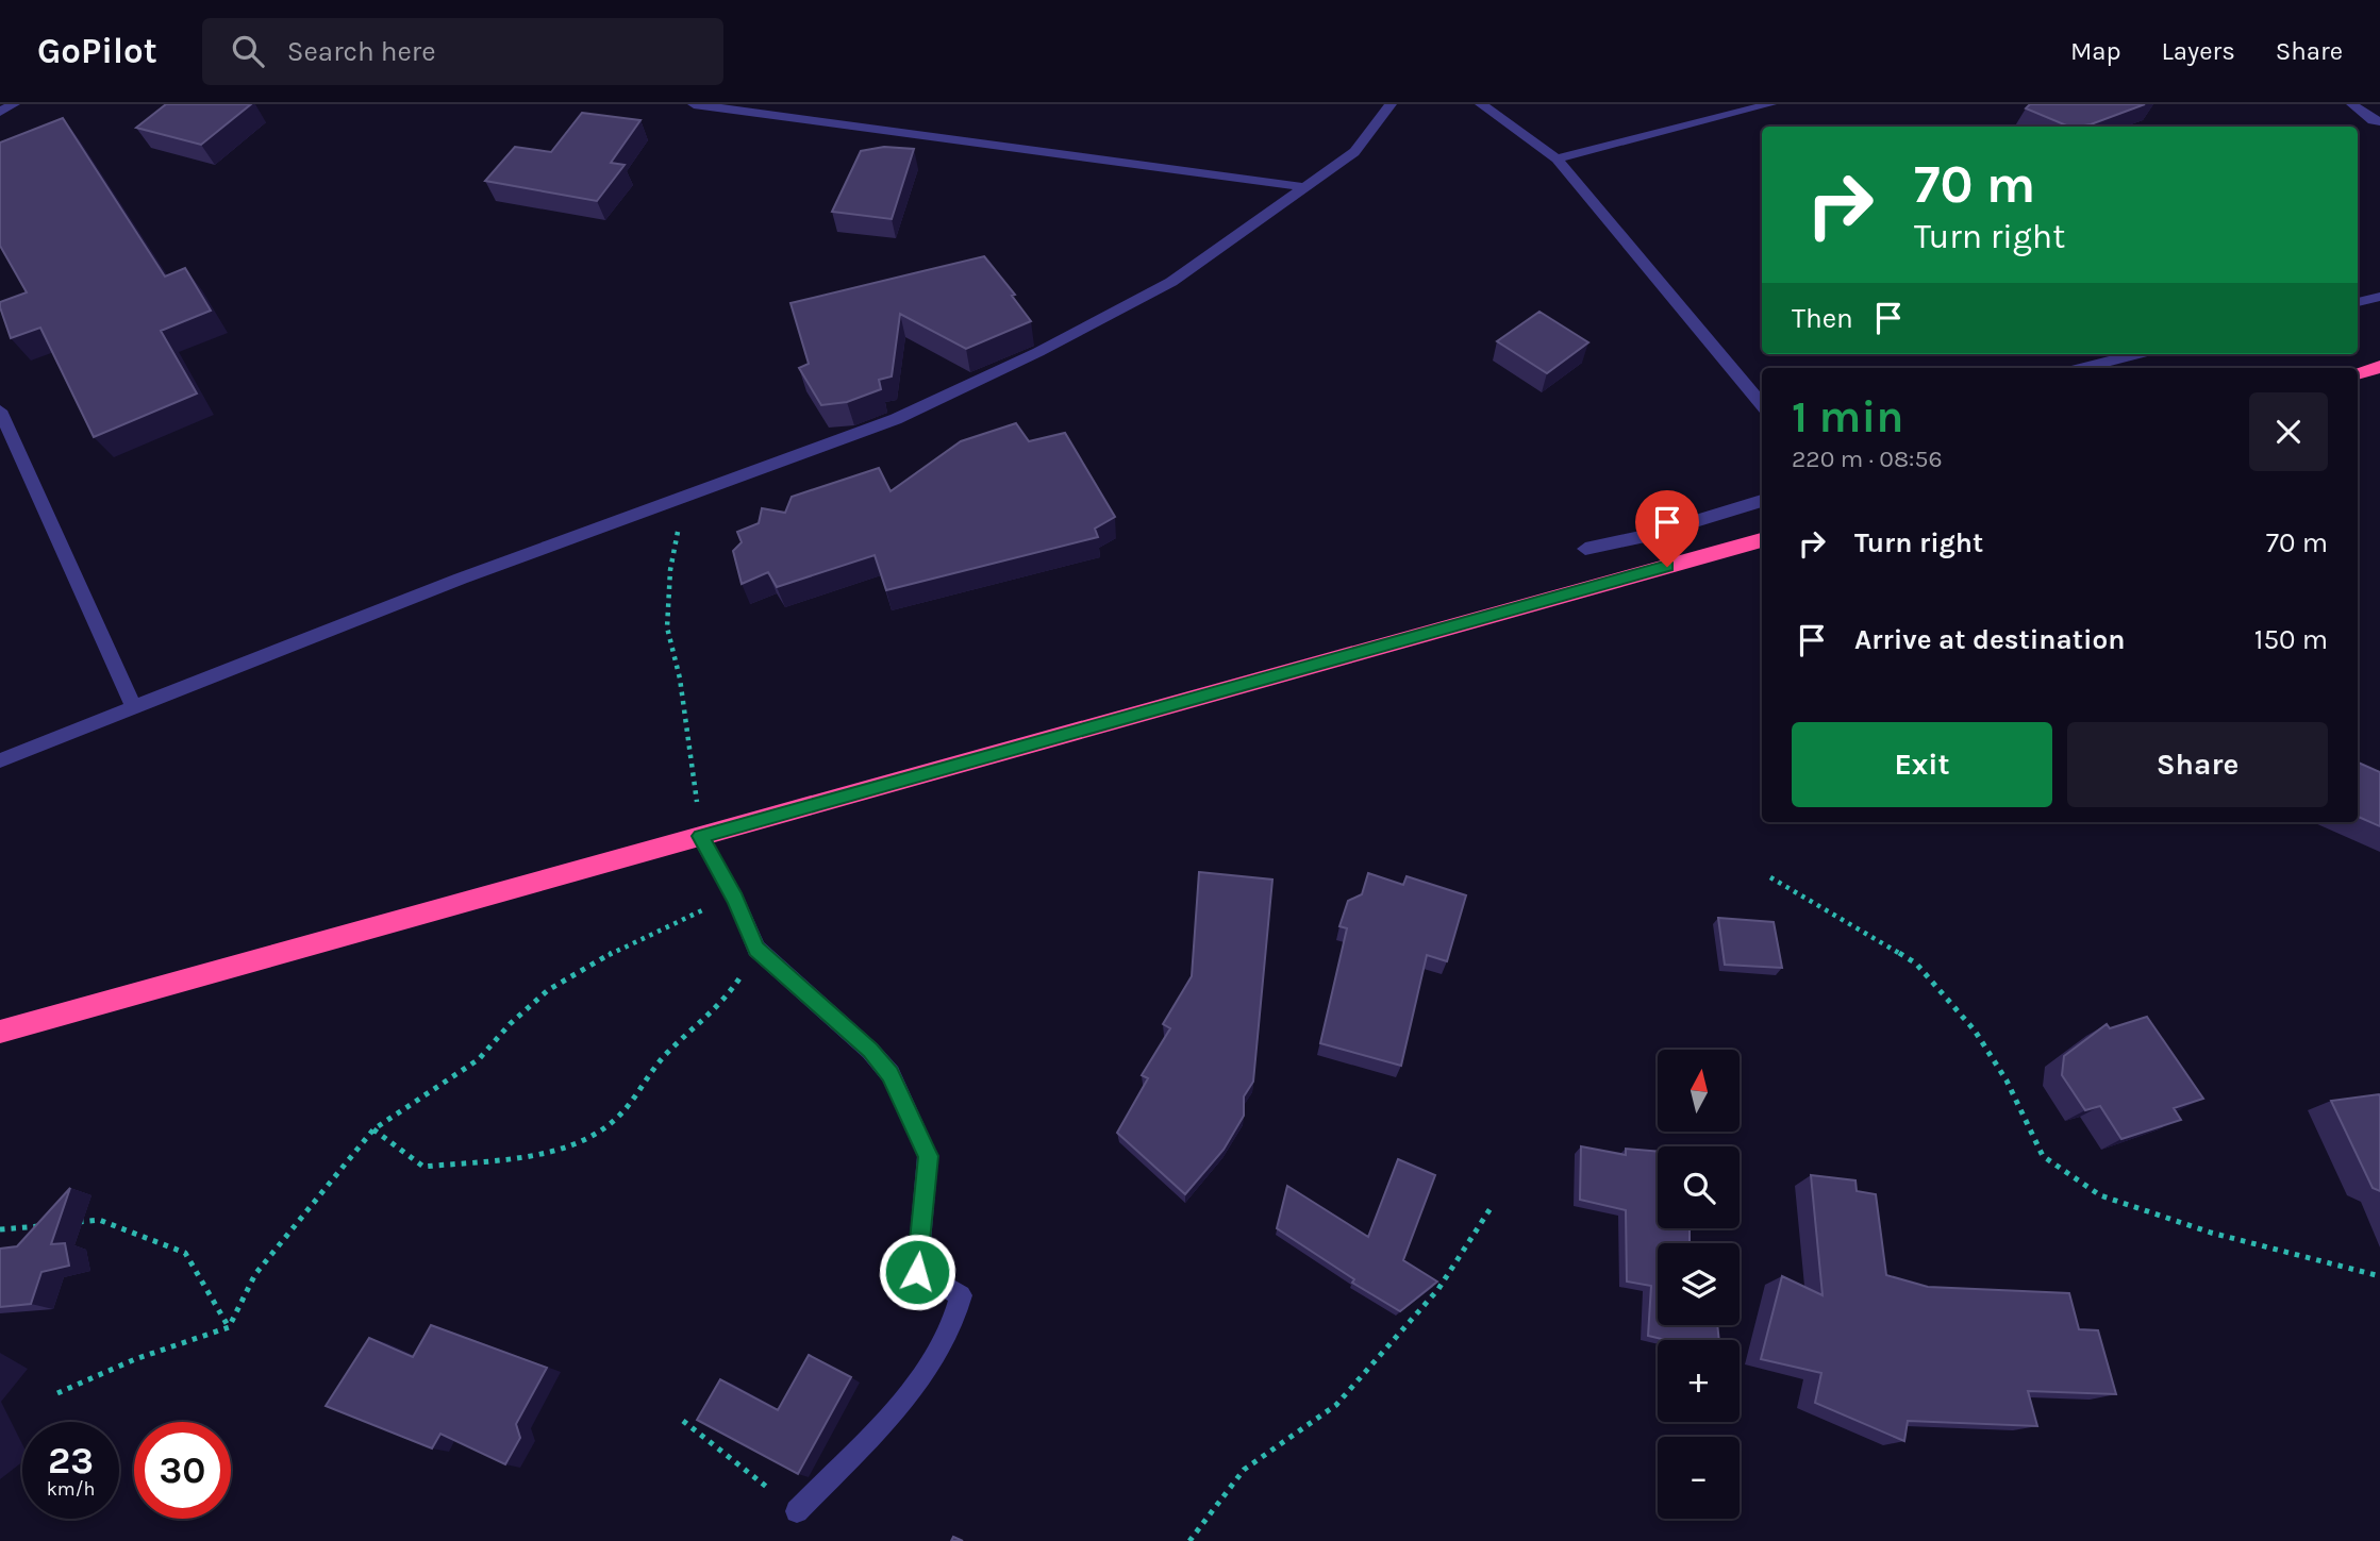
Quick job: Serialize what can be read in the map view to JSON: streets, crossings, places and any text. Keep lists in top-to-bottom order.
{
  "north": "top",
  "page": {
    "header": "GoPilot",
    "search": "Search here",
    "nav": ["Map", "Layers", "Share"],
    "turn": ["70 m", "Turn right"],
    "then": "Then",
    "heading": ["1 min", "220 m · 08:56"],
    "list": [
      {
        "name": "Turn right",
        "value": "70 m"
      },
      {
        "name": "Arrive at destination",
        "value": "150 m"
      }
    ],
    "buttons": ["Exit", "Share"],
    "map_buttons": ["+", "−"],
    "speed": "23 km/h",
    "limit": "30"
  }
}
